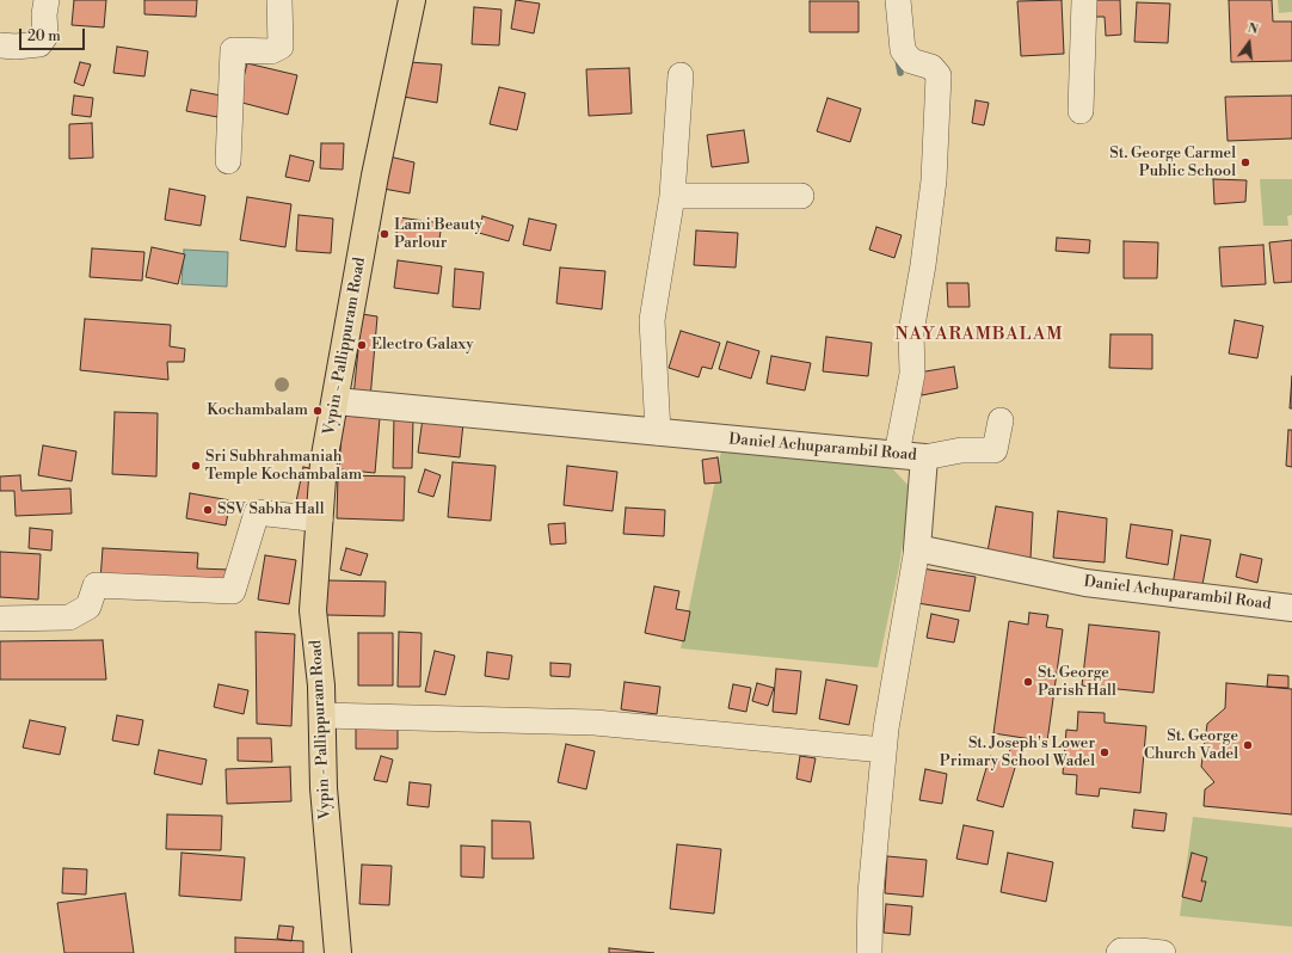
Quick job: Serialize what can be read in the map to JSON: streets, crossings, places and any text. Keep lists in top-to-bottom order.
{
  "streets": {
    "main road": ["Vypin - Pallippuram Road"],
    "street": ["Daniel Achuparambil Road"]
  },
  "crossings": [
    ["Vypin - Pallippuram Road", "Daniel Achuparambil Road"]
  ],
  "districts": ["NAYARAMBALAM"],
  "places": [
    "St. George Carmel Public School",
    "Lami Beauty Parlour",
    "Electro Galaxy",
    "Kochambalam",
    "Sri Subhrahmaniah Temple Kochambalam",
    "SSV Sabha Hall",
    "St. George Parish Hall",
    "St. George Church Vadel",
    "St. Joseph's Lower Primary School Wadel"
  ],
  "scale_bar": "20 m",
  "north": "top"
}
